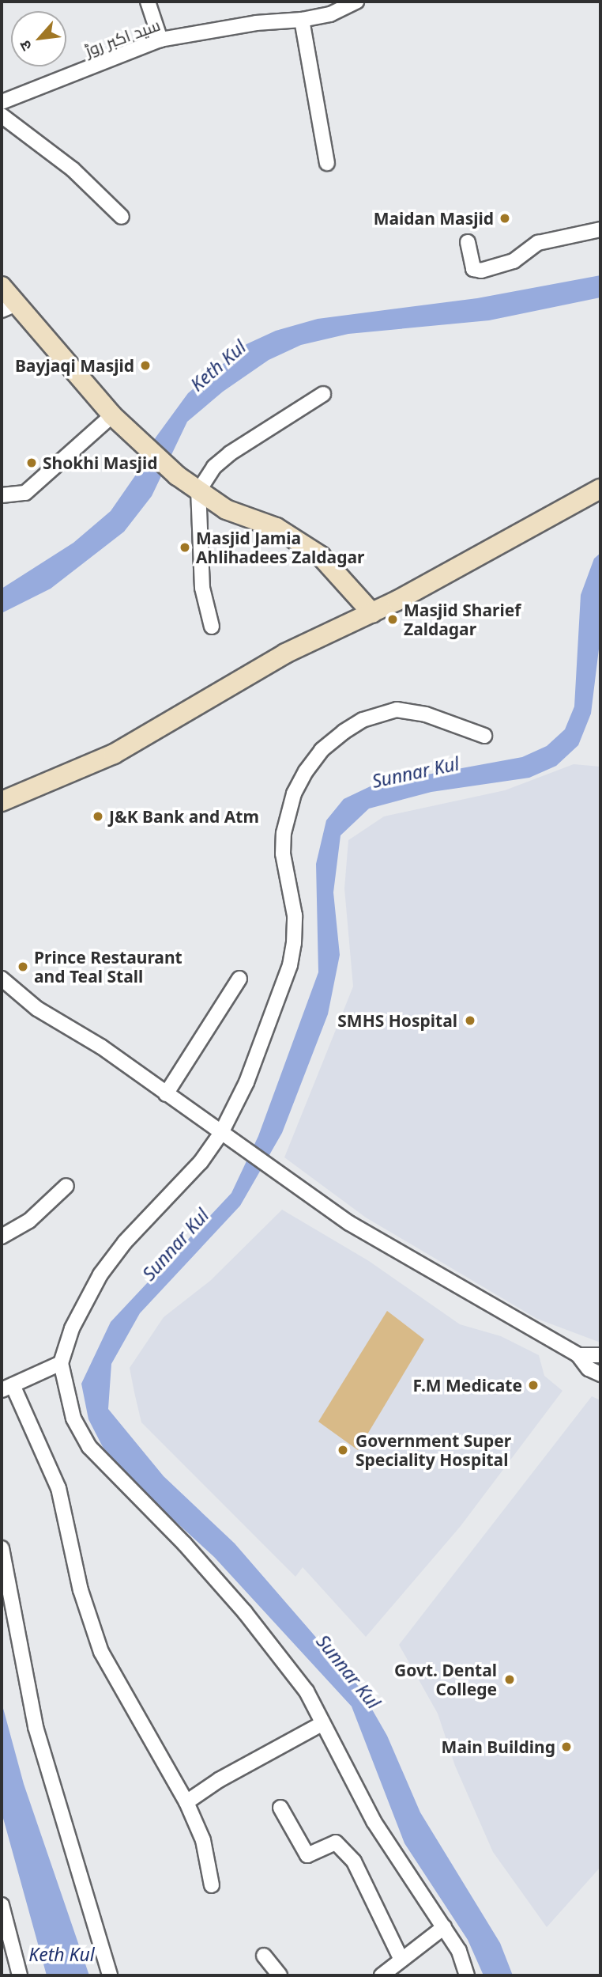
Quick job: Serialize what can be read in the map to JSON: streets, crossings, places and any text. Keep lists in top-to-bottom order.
{
  "streets": {
    "street": ["سید اکبر روڑ"]
  },
  "water": ["Keth Kul", "Sunnar Kul"],
  "places": [
    "Maidan Masjid",
    "Bayjaqi Masjid",
    "Shokhi Masjid",
    "Masjid Jamia Ahlihadees Zaldagar",
    "Masjid Sharief Zaldagar",
    "J&K Bank and Atm",
    "Prince Restaurant and Teal Stall",
    "SMHS Hospital",
    "F.M Medicate",
    "Government Super Speciality Hospital",
    "Govt. Dental College",
    "Main Building"
  ],
  "north": "bottom left"
}
